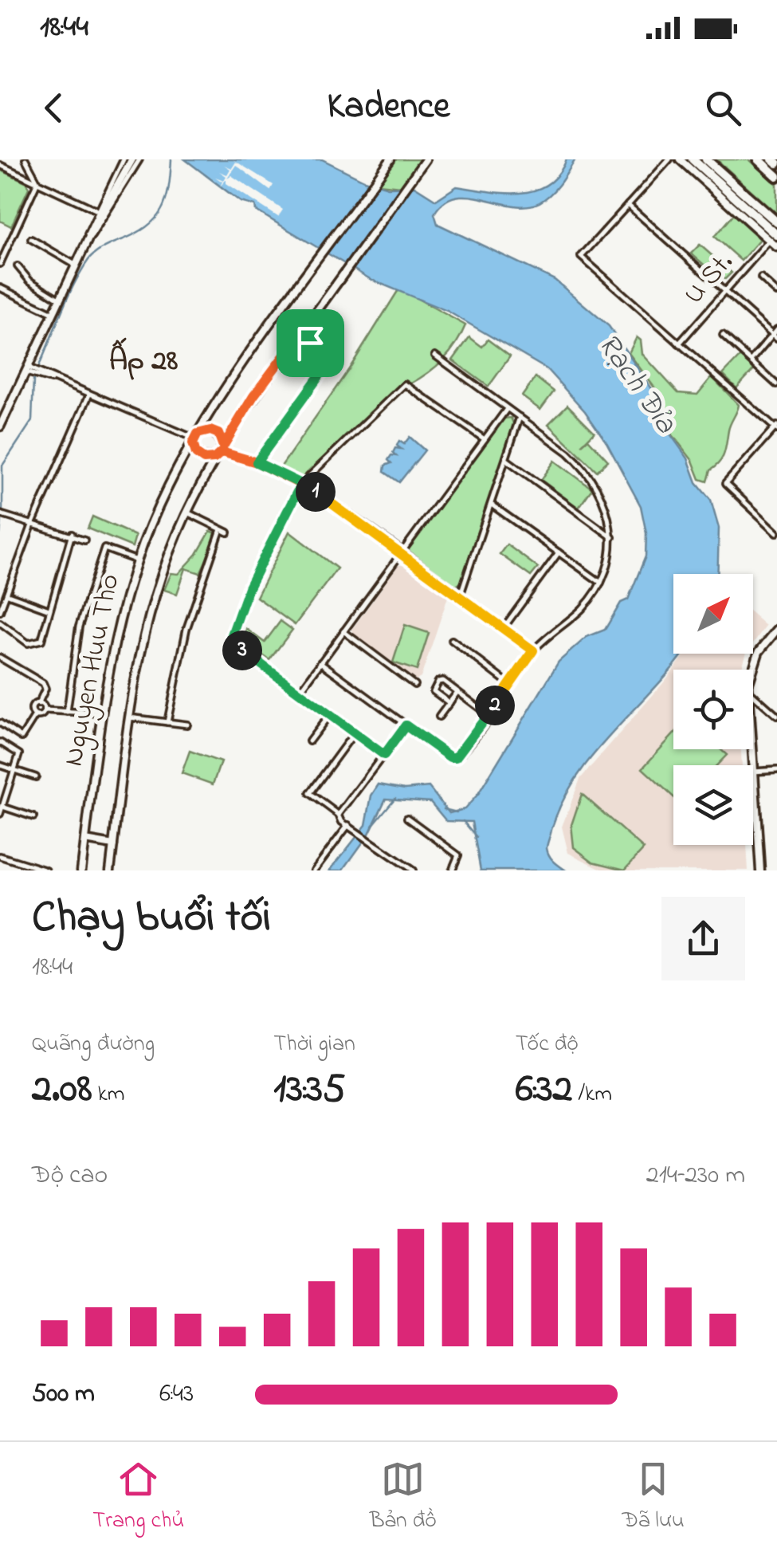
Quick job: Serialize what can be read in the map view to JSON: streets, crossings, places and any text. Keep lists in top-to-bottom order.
{
  "streets": {
    "main road": ["Nguyen Huu Tho"],
    "street": ["U St."]
  },
  "districts": ["Ấp 28"],
  "water": ["Rạch Đỉa"],
  "north": "top right",
  "page": {
    "status": "18:44",
    "header": "Kadence",
    "pins": ["1", "3", "2"],
    "heading": ["Chạy buổi tối", "18:44"],
    "stats": [
      ["Quãng đường", "2.08 km"],
      ["Thời gian", "13:35"],
      ["Tốc độ", "6:32 /km"]
    ],
    "chart": ["Độ cao", "214–230 m"],
    "list": [
      {
        "name": "500 m",
        "note": "6:43"
      }
    ],
    "tabs": ["Trang chủ", "Bản đồ", "Đã lưu"]
  }
}
